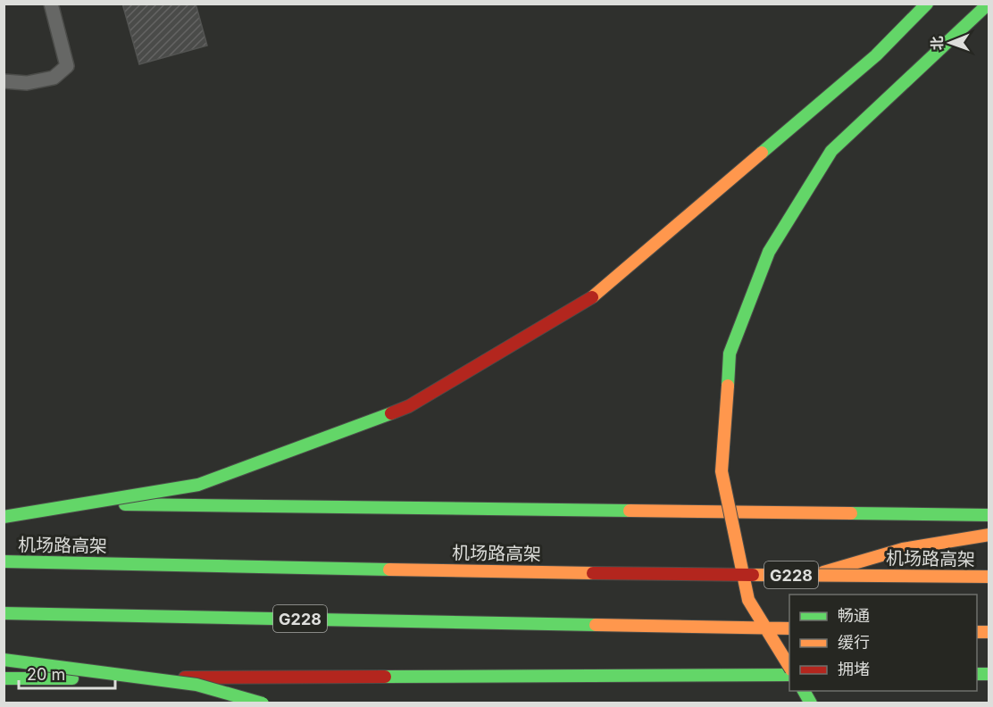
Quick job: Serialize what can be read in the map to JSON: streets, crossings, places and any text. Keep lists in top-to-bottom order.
{
  "streets": {
    "main road": ["机场路高架", "G228"]
  },
  "legend": ["畅通", "缓行", "拥堵"],
  "scale_bar": "20 m",
  "north": "left"
}
